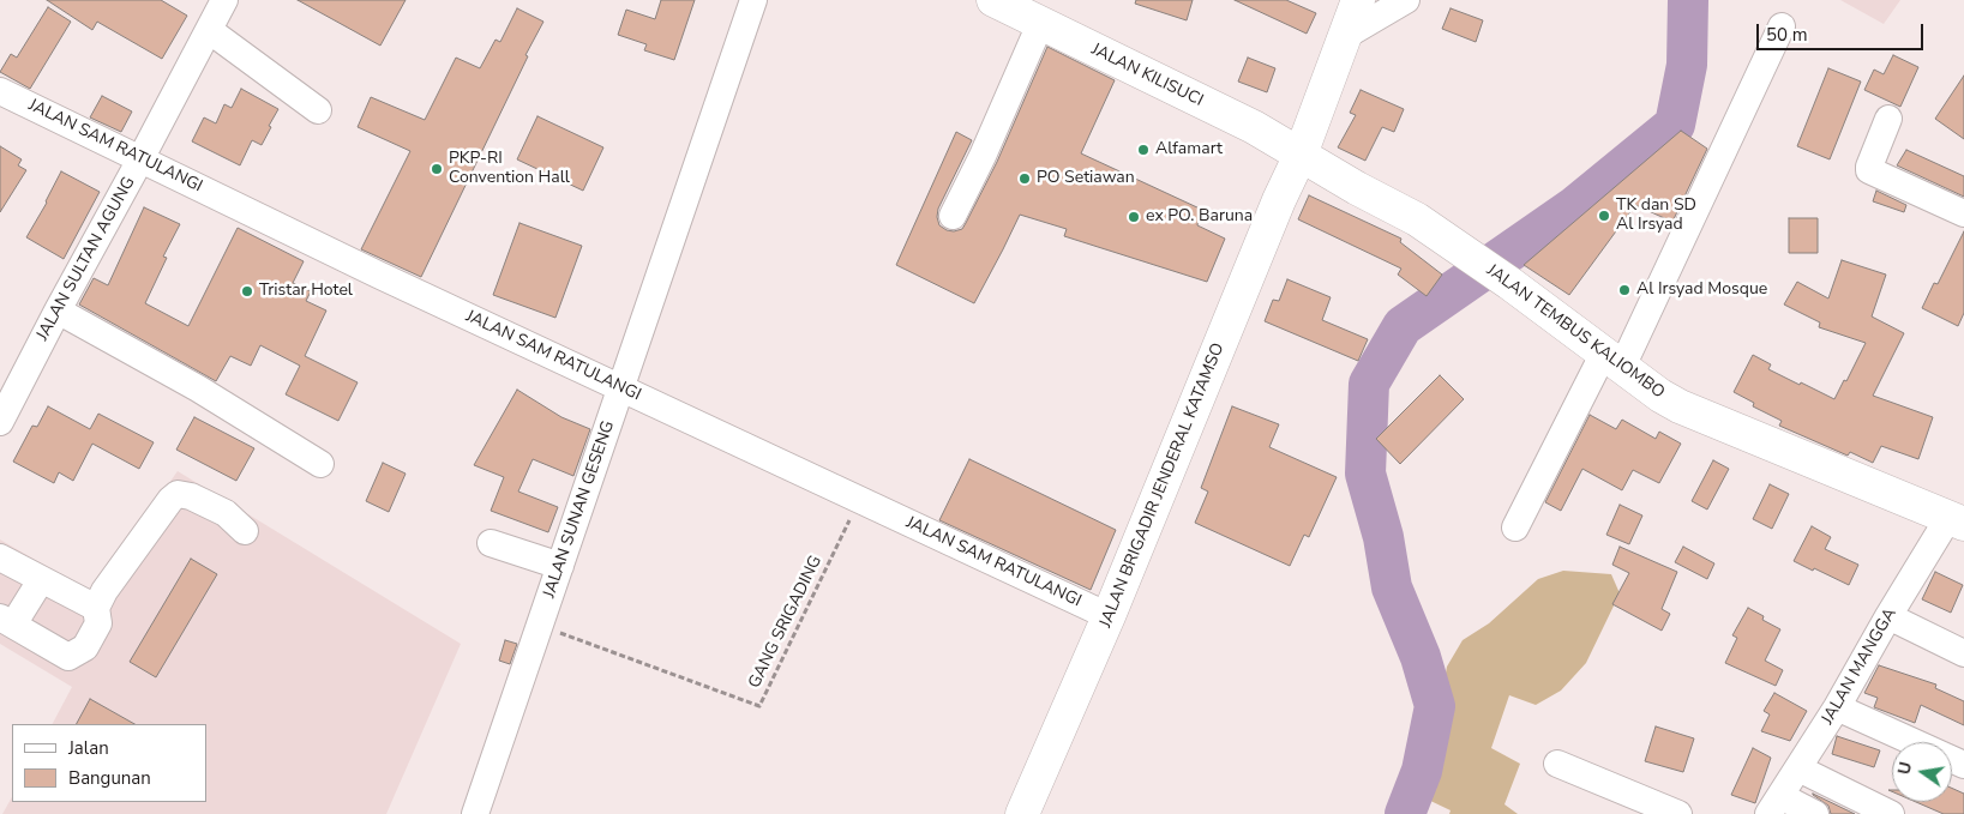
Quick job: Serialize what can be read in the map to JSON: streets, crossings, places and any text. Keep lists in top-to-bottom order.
{
  "streets": {
    "main road": ["JALAN KILISUCI", "JALAN TEMBUS KALIOMBO", "JALAN BRIGADIR JENDERAL KATAMSO"],
    "street": [
      "JALAN SAM RATULANGI",
      "JALAN SULTAN AGUNG",
      "JALAN SUNAN GESENG",
      "JALAN MANGGA"
    ],
    "path": ["GANG SRIGADING"]
  },
  "crossings": [
    ["JALAN KILISUCI", "JALAN TEMBUS KALIOMBO"],
    ["JALAN KILISUCI", "JALAN BRIGADIR JENDERAL KATAMSO"],
    ["JALAN SAM RATULANGI", "JALAN SULTAN AGUNG"],
    ["JALAN SAM RATULANGI", "JALAN BRIGADIR JENDERAL KATAMSO"],
    ["JALAN SAM RATULANGI", "JALAN SUNAN GESENG"],
    ["JALAN SAM RATULANGI", "GANG SRIGADING"],
    ["JALAN TEMBUS KALIOMBO", "JALAN BRIGADIR JENDERAL KATAMSO"],
    ["JALAN TEMBUS KALIOMBO", "JALAN MANGGA"],
    ["JALAN SUNAN GESENG", "GANG SRIGADING"]
  ],
  "places": [
    "Alfamart",
    "PKP-RI Convention Hall",
    "PO Setiawan",
    "TK dan SD Al Irsyad",
    "ex PO. Baruna",
    "Al Irsyad Mosque",
    "Tristar Hotel"
  ],
  "legend": ["Jalan", "Bangunan"],
  "scale_bar": "50 m",
  "north": "left"
}
